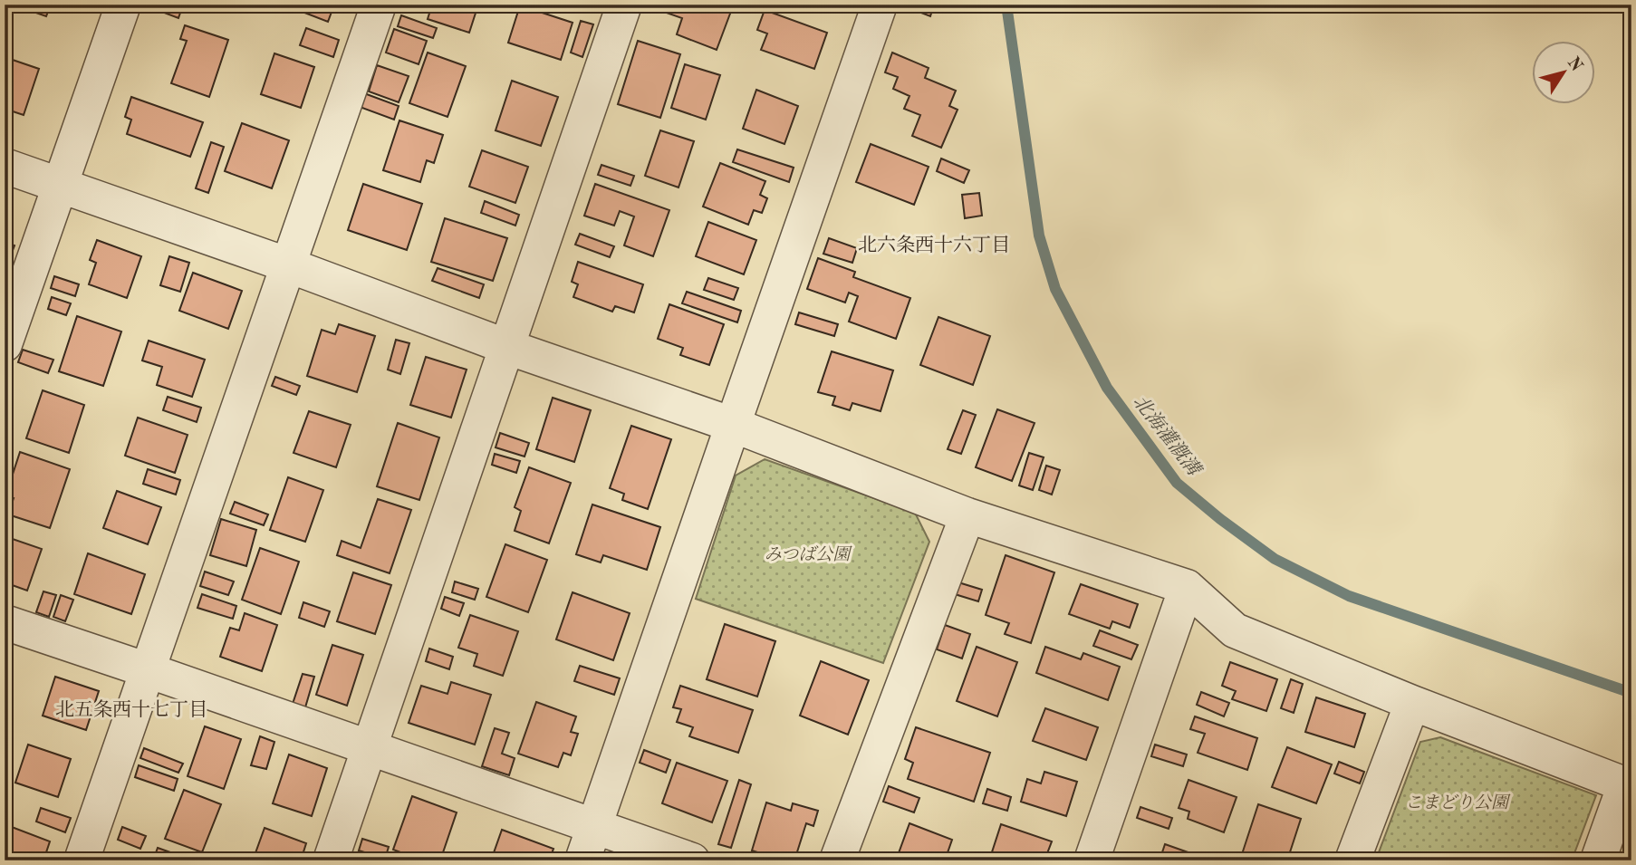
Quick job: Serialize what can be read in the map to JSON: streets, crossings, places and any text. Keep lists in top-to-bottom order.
{
  "districts": ["北六条西十六丁目", "北五条西十七丁目"],
  "water": ["北海灌漑溝"],
  "parks": ["みつば公園", "こまどり公園"],
  "north": "top right"
}
